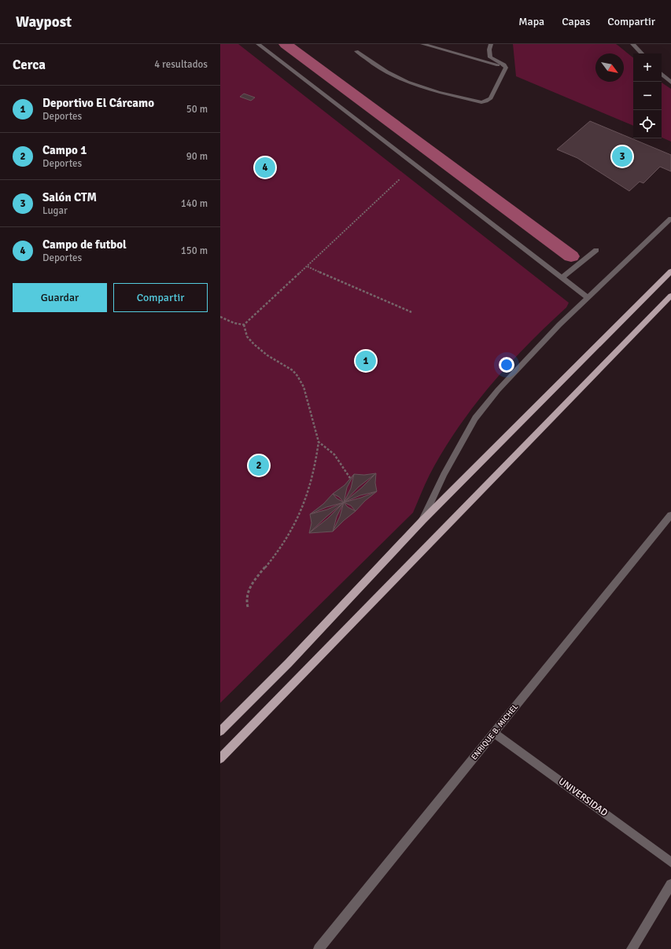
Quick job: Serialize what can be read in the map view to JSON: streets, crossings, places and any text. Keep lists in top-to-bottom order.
{
  "streets": {
    "street": ["ENRIQUE B. MICHEL", "UNIVERSIDAD"]
  },
  "crossings": [
    ["ENRIQUE B. MICHEL", "UNIVERSIDAD"]
  ],
  "north": "bottom right",
  "page": {
    "header": "Waypost",
    "nav": ["Mapa", "Capas", "Compartir"],
    "heading": ["Cerca", "4 resultados"],
    "map_buttons": ["+", "−"],
    "list": [
      {
        "mark": "1",
        "name": "Deportivo El Cárcamo",
        "note": "Deportes",
        "value": "50 m"
      },
      {
        "mark": "2",
        "name": "Campo 1",
        "note": "Deportes",
        "value": "90 m"
      },
      {
        "mark": "3",
        "name": "Salón CTM",
        "note": "Lugar",
        "value": "140 m"
      },
      {
        "mark": "4",
        "name": "Campo de futbol",
        "note": "Deportes",
        "value": "150 m"
      }
    ],
    "pins": [
      "3",
      "4",
      "1",
      "2"
    ],
    "buttons": ["Guardar", "Compartir"]
  }
}
